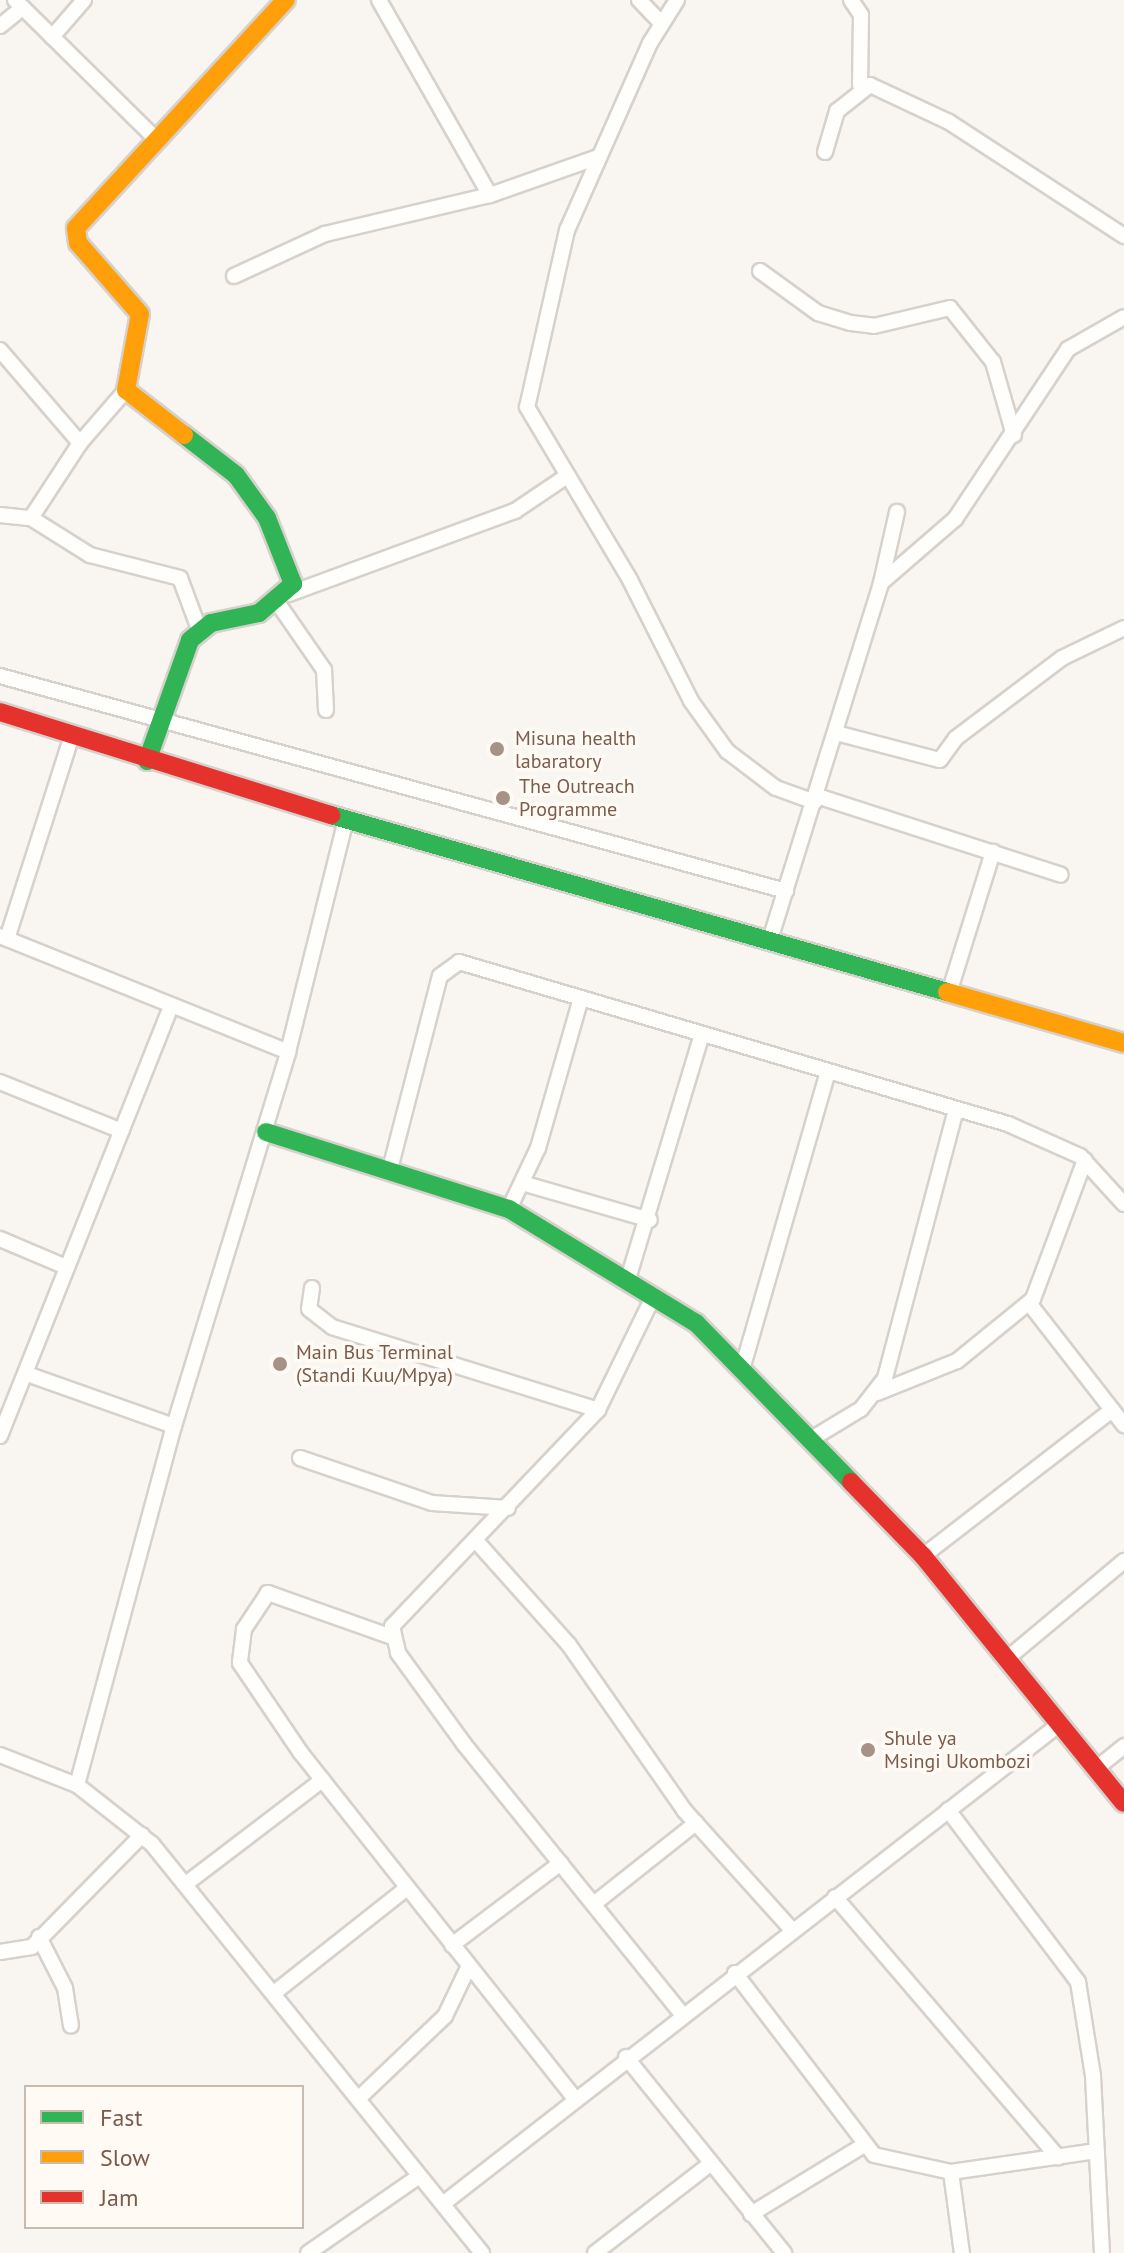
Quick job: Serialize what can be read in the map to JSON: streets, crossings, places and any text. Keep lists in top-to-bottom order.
{
  "places": [
    "Misuna health labaratory",
    "The Outreach Programme",
    "Main Bus Terminal (Standi Kuu/Mpya)",
    "Shule ya Msingi Ukombozi"
  ],
  "legend": ["Fast", "Slow", "Jam"]
}
